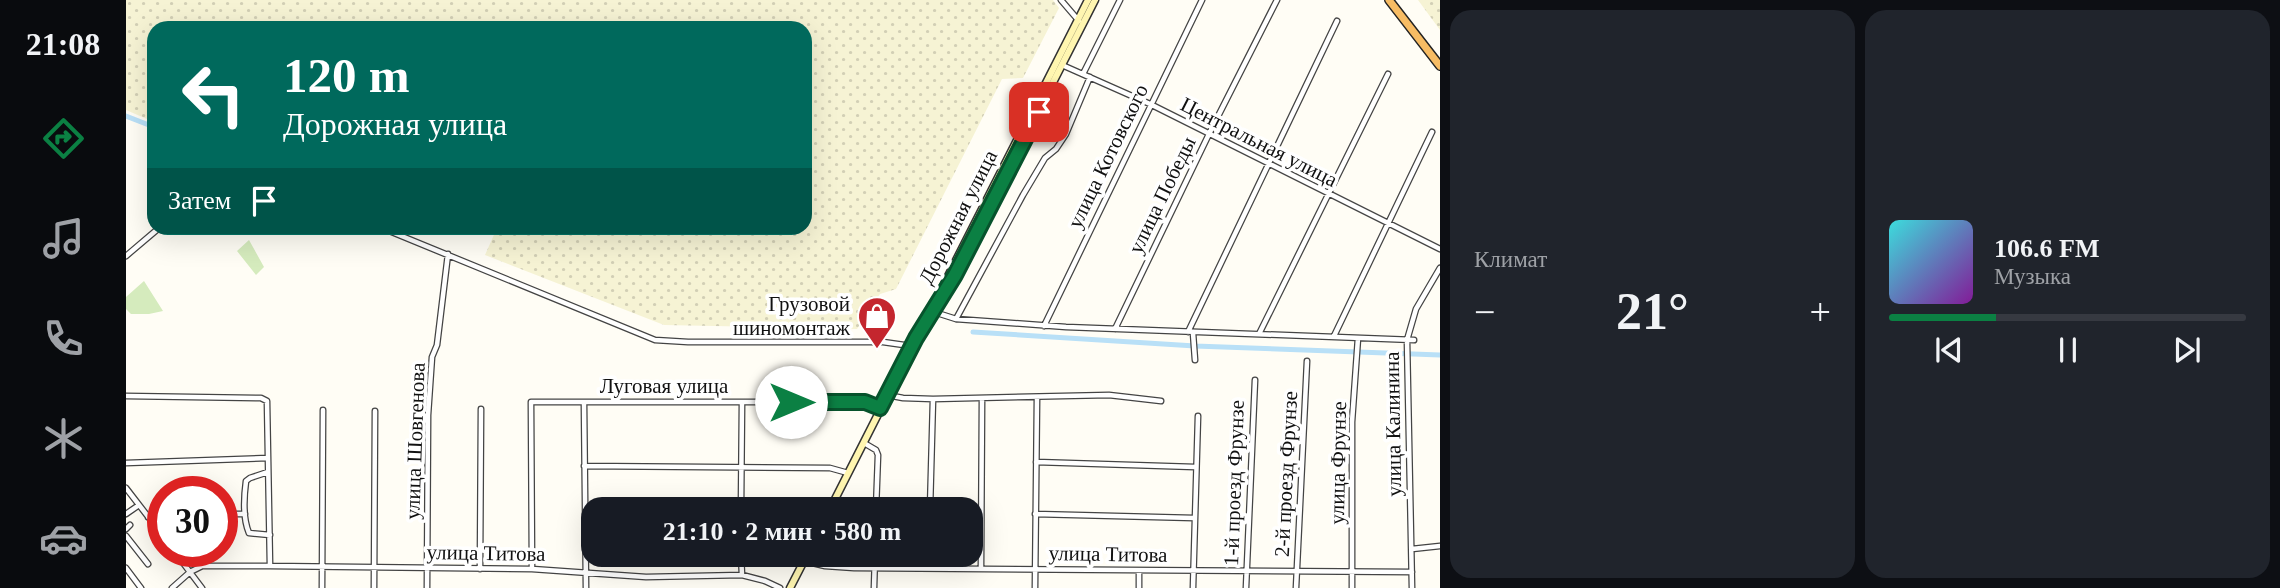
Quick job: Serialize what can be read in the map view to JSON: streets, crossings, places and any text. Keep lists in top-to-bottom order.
{
  "streets": {
    "main road": ["Дорожная улица"],
    "street": [
      "Центральная улица",
      "улица Котовского",
      "улица Победы",
      "Луговая улица",
      "улица Калинина",
      "улица Шовгенова",
      "улица Фрунзе",
      "2-й проезд Фрунзе",
      "1-й проезд Фрунзе",
      "улица Титова"
    ]
  },
  "crossings": [
    ["Центральная улица", "улица Котовского"],
    ["Центральная улица", "улица Победы"],
    ["Центральная улица", "Дорожная улица"],
    ["Дорожная улица", "Луговая улица"],
    ["Луговая улица", "улица Титова"],
    ["улица Калинина", "улица Титова"],
    ["улица Шовгенова", "улица Титова"],
    ["улица Фрунзе", "улица Титова"],
    ["2-й проезд Фрунзе", "улица Титова"],
    ["1-й проезд Фрунзе", "улица Титова"]
  ],
  "places": {
    "shop": ["Грузовой шиномонтаж"]
  },
  "page": {
    "tabs": "21:08",
    "tile": "Климат",
    "turn": ["120 m", "Дорожная улица"],
    "then": "Затем",
    "song": ["106.6 FM", "Музыка"],
    "heat": ["−", "21°", "+"],
    "limit": "30",
    "trip": "21:10 · 2 мин · 580 m"
  }
}
